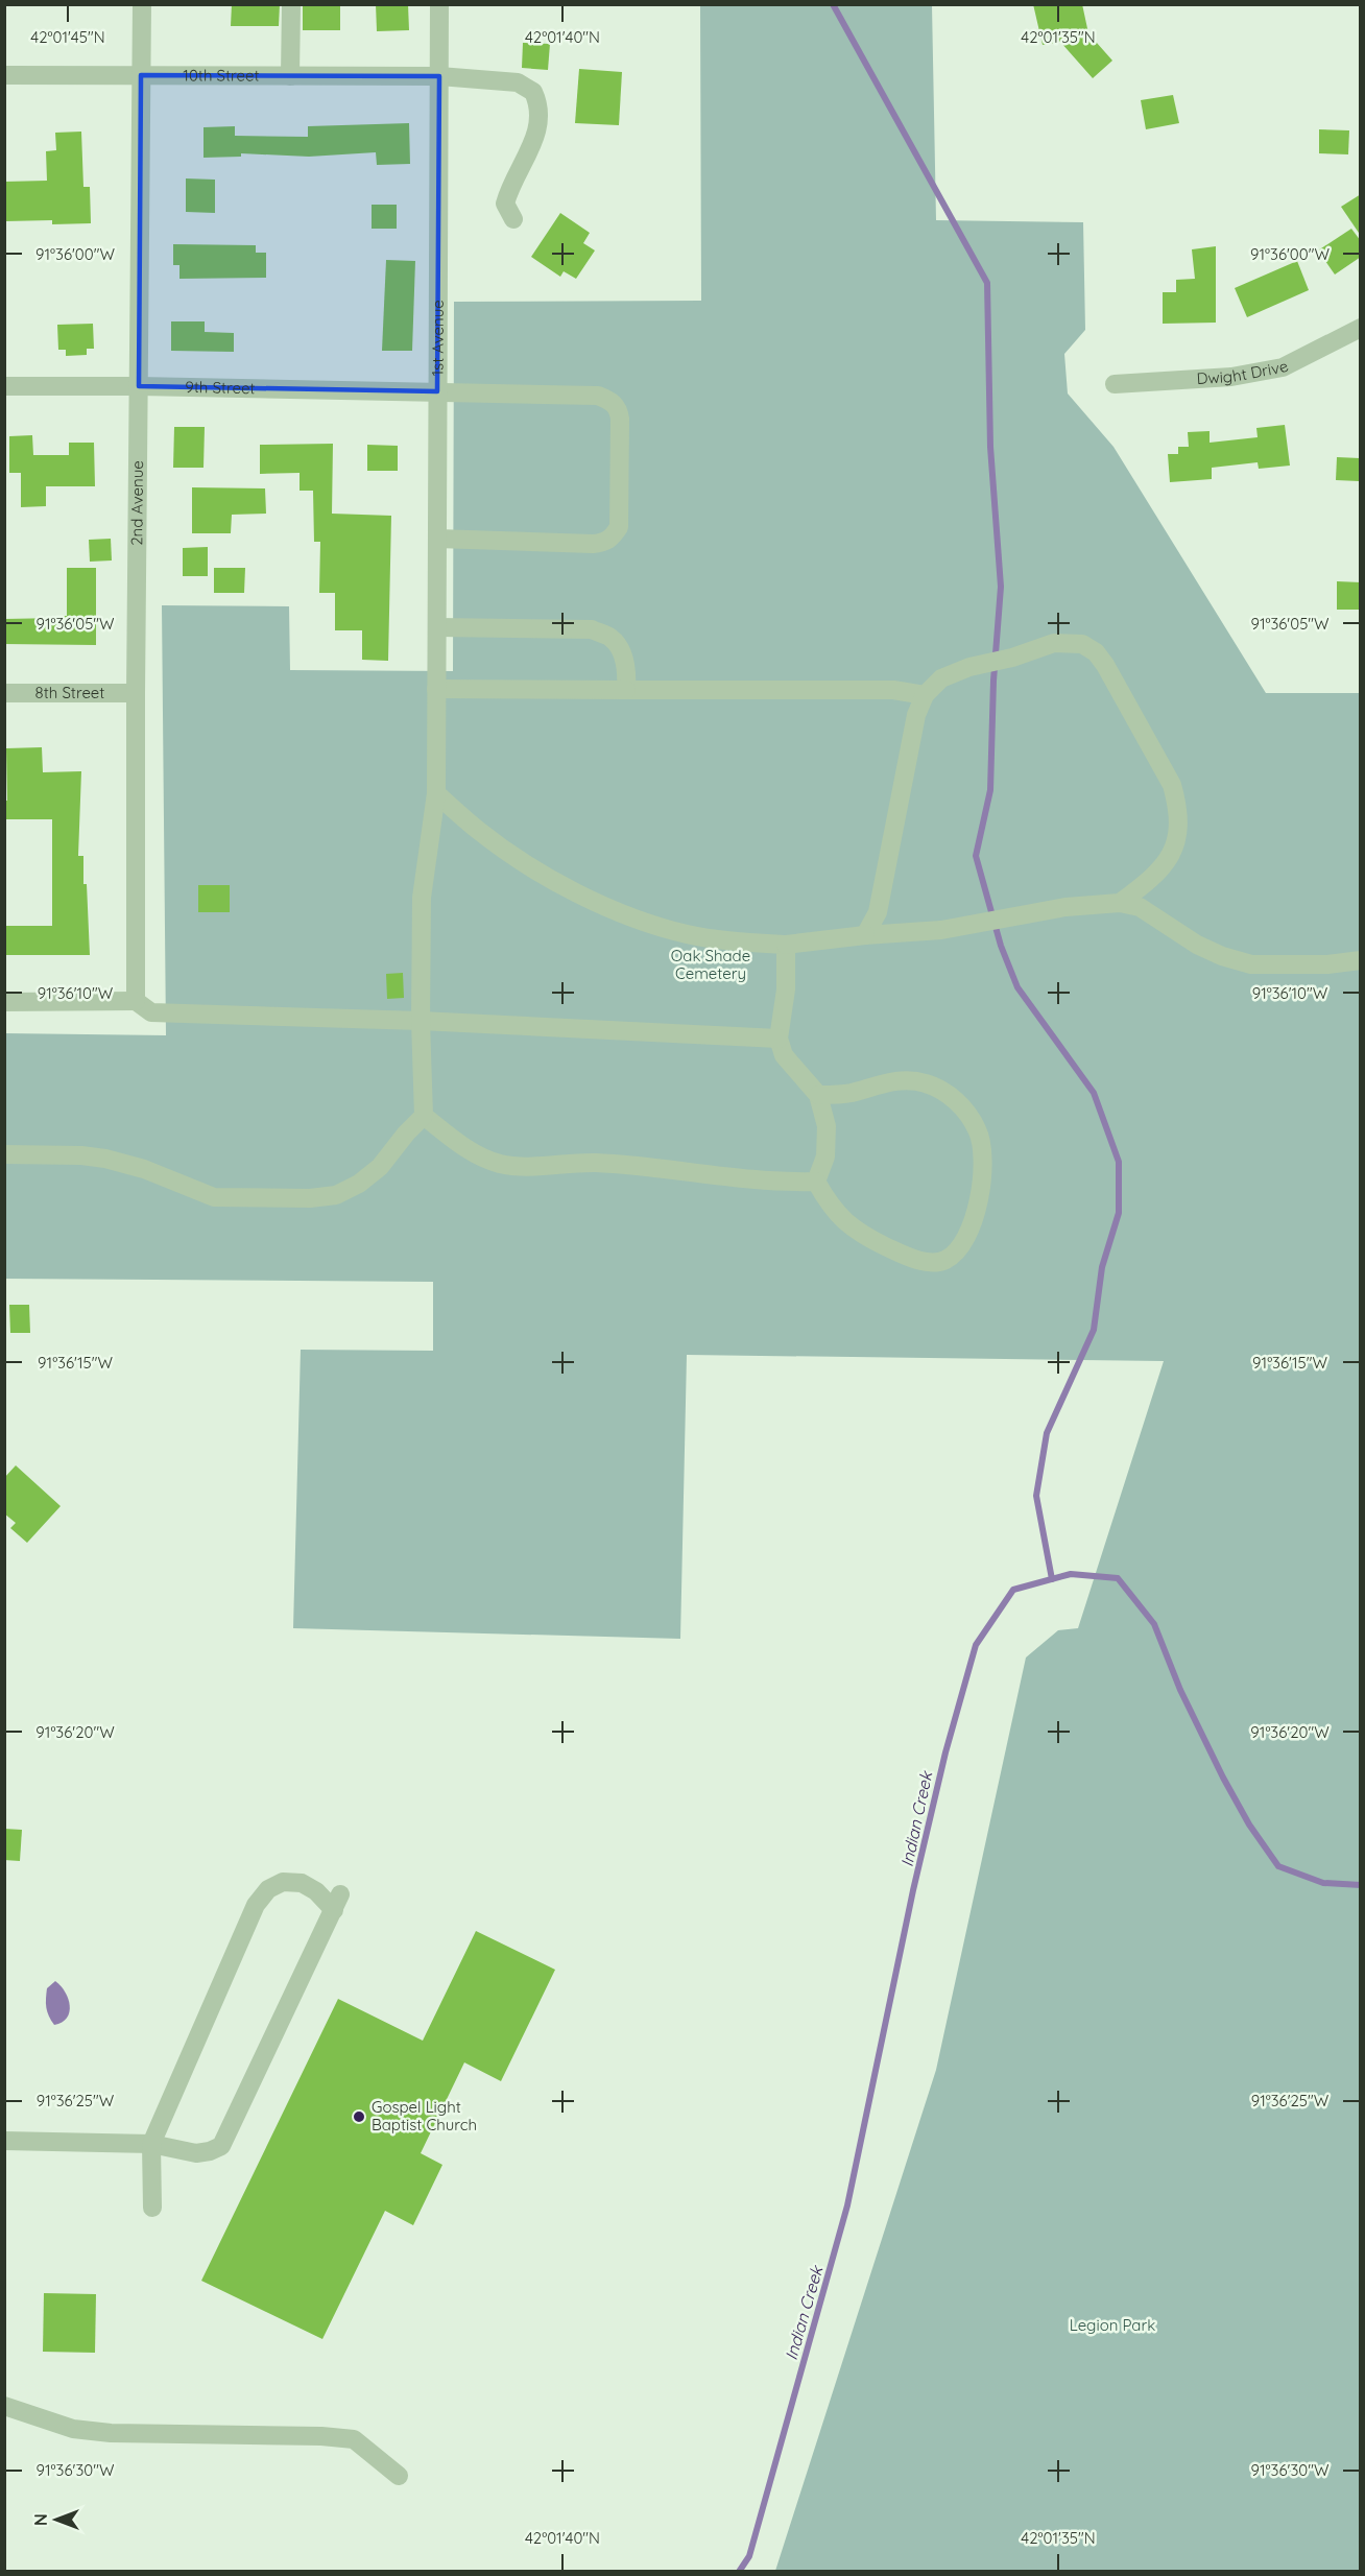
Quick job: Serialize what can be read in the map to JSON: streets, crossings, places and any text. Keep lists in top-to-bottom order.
{
  "streets": {
    "street": [
      "10th Street",
      "1st Avenue",
      "Dwight Drive",
      "9th Street",
      "2nd Avenue",
      "8th Street"
    ]
  },
  "crossings": [
    ["10th Street", "1st Avenue"],
    ["10th Street", "2nd Avenue"],
    ["1st Avenue", "9th Street"],
    ["9th Street", "2nd Avenue"],
    ["2nd Avenue", "8th Street"]
  ],
  "water": ["Indian Creek"],
  "parks": ["Oak Shade Cemetery", "Legion Park"],
  "places": ["Gospel Light Baptist Church"],
  "north": "left",
  "coordinates": [
    "42°01'45\"N",
    "42°01'40\"N",
    "42°01'35\"N",
    "91°36'00\"W",
    "91°36'05\"W",
    "91°36'10\"W",
    "91°36'15\"W",
    "91°36'20\"W",
    "91°36'25\"W",
    "91°36'30\"W"
  ]
}
